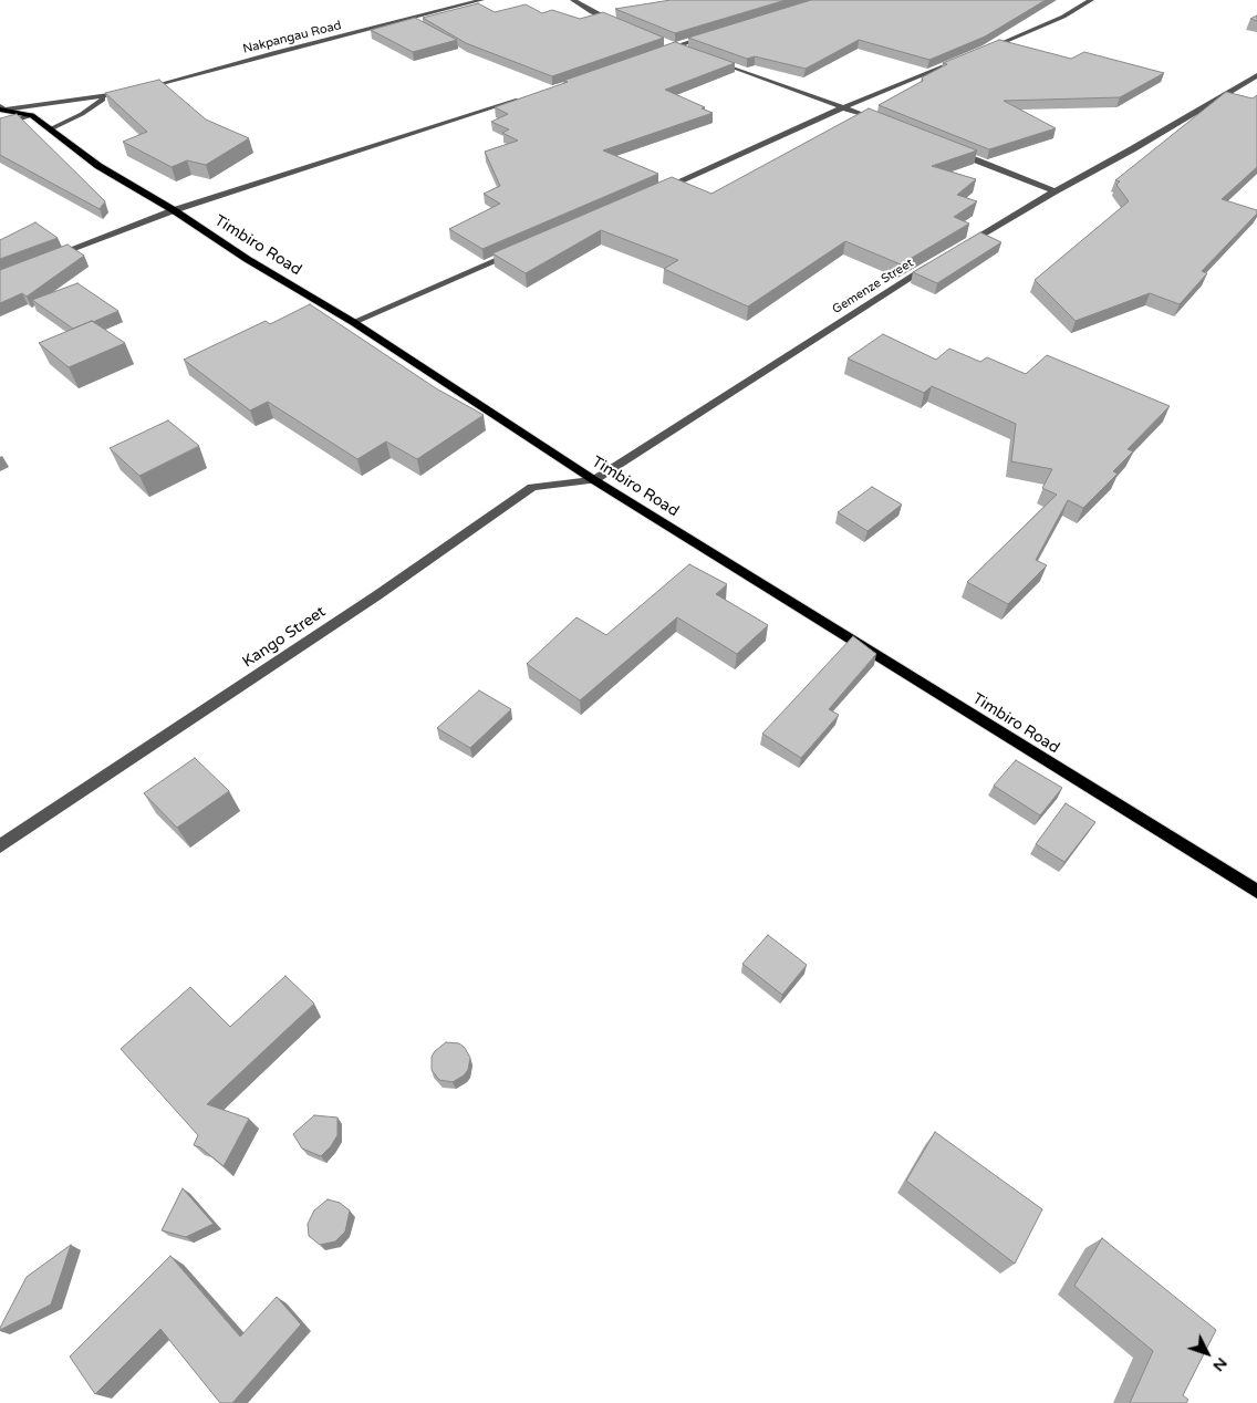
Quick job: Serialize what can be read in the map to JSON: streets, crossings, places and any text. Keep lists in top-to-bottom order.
{
  "streets": {
    "main road": ["Timbiro Road"],
    "street": ["Nakpangau Road", "Gemenze Street", "Kango Street"]
  },
  "crossings": [
    ["Nakpangau Road", "Timbiro Road"],
    ["Timbiro Road", "Gemenze Street"],
    ["Timbiro Road", "Kango Street"],
    ["Gemenze Street", "Kango Street"]
  ],
  "north": "bottom right"
}
